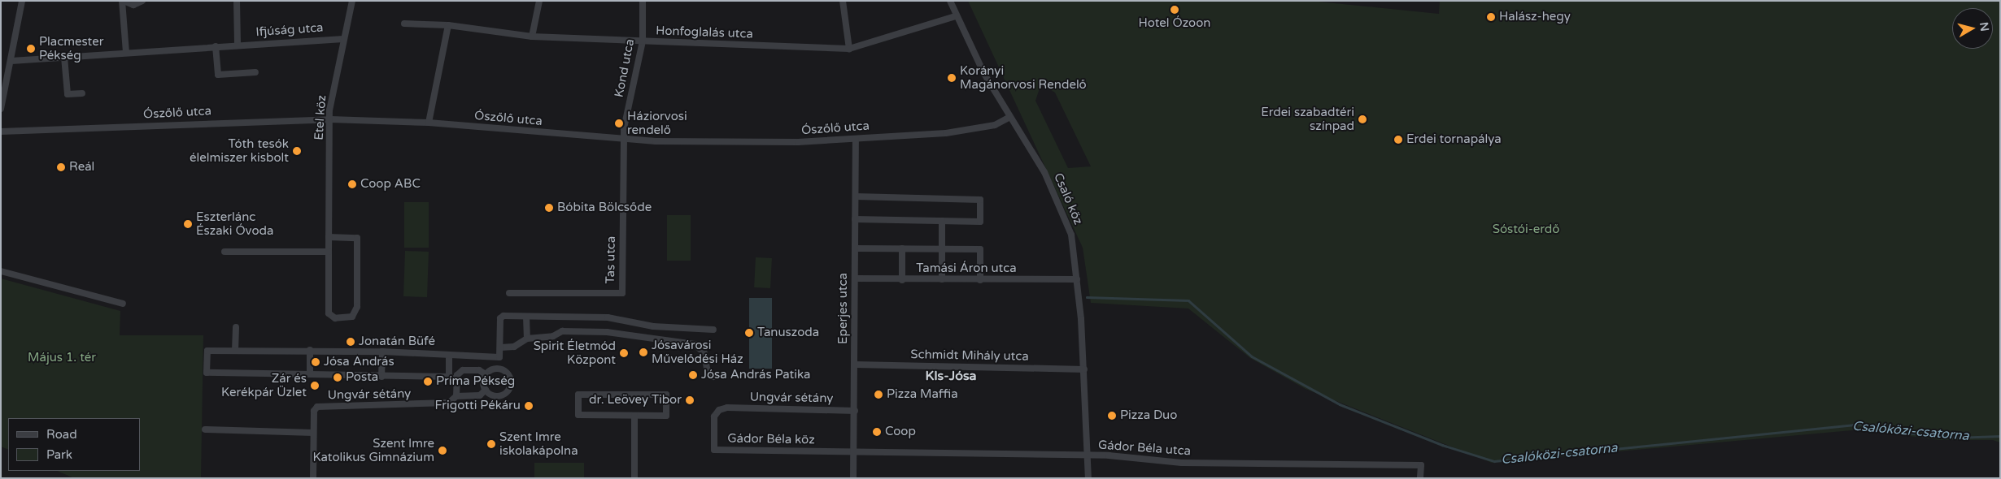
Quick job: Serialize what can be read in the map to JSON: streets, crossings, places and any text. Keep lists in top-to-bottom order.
{
  "streets": {
    "street": [
      "Ifjúság utca",
      "Honfoglalás utca",
      "Kond utca",
      "Ószőlő utca",
      "Etel köz",
      "Csaló köz",
      "Tas utca",
      "Tamási Áron utca",
      "Eperjes utca",
      "Schmidt Mihály utca",
      "Ungvár sétány",
      "Gádor Béla köz",
      "Gádor Béla utca"
    ]
  },
  "crossings": [
    ["Ifjúság utca", "Etel köz"],
    ["Honfoglalás utca", "Kond utca"],
    ["Honfoglalás utca", "Csaló köz"],
    ["Kond utca", "Ószőlő utca"],
    ["Kond utca", "Tas utca"],
    ["Ószőlő utca", "Etel köz"],
    ["Ószőlő utca", "Csaló köz"],
    ["Ószőlő utca", "Tas utca"],
    ["Ószőlő utca", "Eperjes utca"],
    ["Csaló köz", "Tamási Áron utca"],
    ["Csaló köz", "Schmidt Mihály utca"],
    ["Csaló köz", "Gádor Béla utca"],
    ["Tamási Áron utca", "Eperjes utca"],
    ["Eperjes utca", "Schmidt Mihály utca"],
    ["Eperjes utca", "Ungvár sétány"],
    ["Eperjes utca", "Gádor Béla köz"],
    ["Eperjes utca", "Gádor Béla utca"],
    ["Ungvár sétány", "Gádor Béla köz"],
    ["Gádor Béla köz", "Gádor Béla utca"]
  ],
  "districts": ["KIs-Jósa"],
  "water": ["Csalóközi-csatorna"],
  "parks": ["Sóstói-erdő", "Május 1. tér"],
  "places": [
    "Hotel Ózoon",
    "Halász-hegy",
    "Placmester Pékség",
    "Korányi Magánorvosi Rendelő",
    "Erdei szabadtéri színpad",
    "Háziorvosi rendelő",
    "Erdei tornapálya",
    "Tóth tesók élelmiszer kisbolt",
    "Reál",
    "Coop ABC",
    "Bóbita Bölcsőde",
    "Eszterlánc Északi Óvoda",
    "Tanuszoda",
    "Jonatán Büfé",
    "Jósavárosi Művelődési Ház",
    "Spirit Életmód Központ",
    "Jósa András",
    "Jósa András Patika",
    "Posta",
    "Príma Pékség",
    "Zár és Kerékpár Üzlet",
    "Pizza Maffia",
    "dr. Leövey Tibor",
    "Frigotti Pékáru",
    "Pizza Duo",
    "Coop",
    "Szent Imre iskolakápolna",
    "Szent Imre Katolikus Gimnázium"
  ],
  "legend": ["Road", "Park"],
  "north": "right"
}
